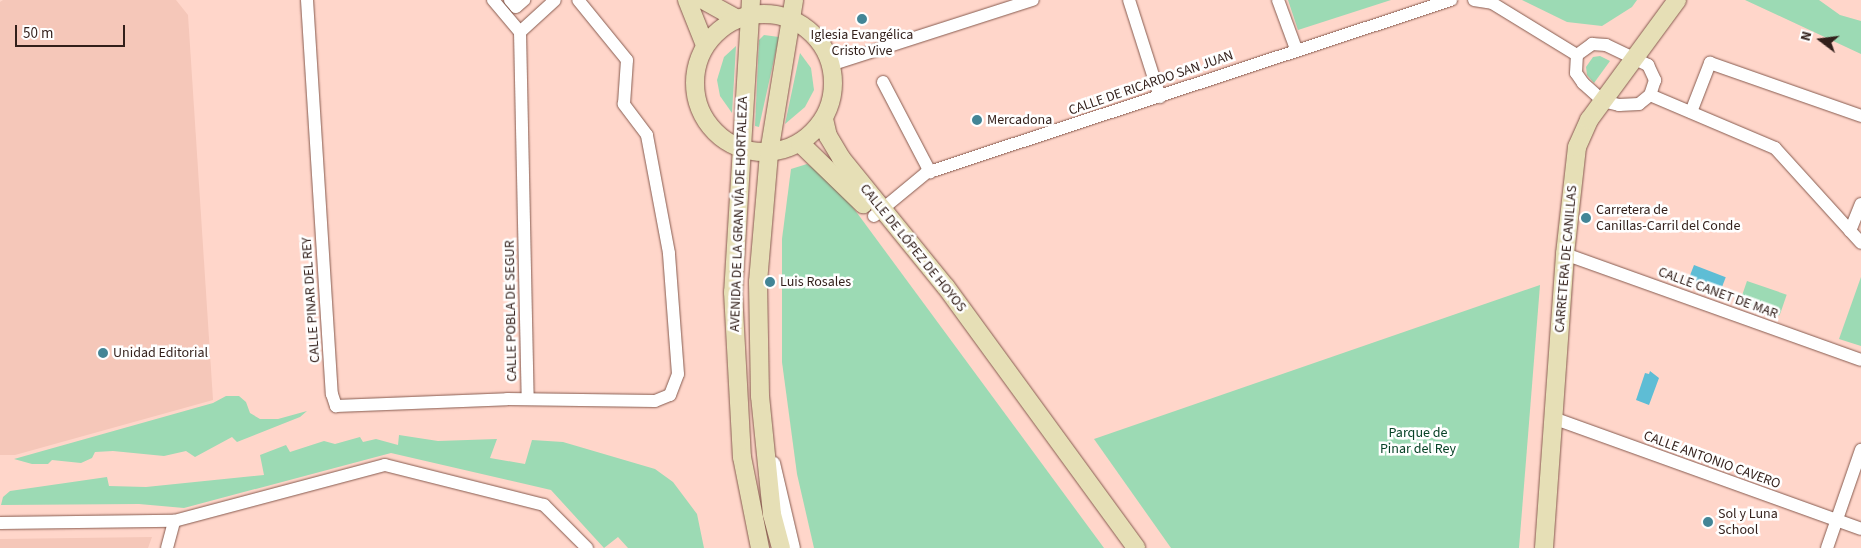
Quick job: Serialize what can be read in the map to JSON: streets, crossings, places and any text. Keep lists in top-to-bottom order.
{
  "streets": {
    "street": [
      "CALLE DE RICARDO SAN JUAN",
      "AVENIDA DE LA GRAN VÍA DE HORTALEZA",
      "CALLE DE LÓPEZ DE HOYOS",
      "CARRETERA DE CANILLAS",
      "CALLE CANET DE MAR",
      "CALLE PINAR DEL REY",
      "CALLE POBLA DE SEGUR",
      "CALLE ANTONIO CAVERO"
    ]
  },
  "crossings": [
    ["CALLE DE RICARDO SAN JUAN", "CALLE DE LÓPEZ DE HOYOS"],
    ["CARRETERA DE CANILLAS", "CALLE CANET DE MAR"],
    ["CARRETERA DE CANILLAS", "CALLE ANTONIO CAVERO"],
    ["CALLE PINAR DEL REY", "CALLE POBLA DE SEGUR"]
  ],
  "parks": ["Parque de Pinar del Rey"],
  "places": [
    "Iglesia Evangélica Cristo Vive",
    "Mercadona",
    "Carretera de Canillas-Carril del Conde",
    "Luis Rosales",
    "Unidad Editorial",
    "Sol y Luna School"
  ],
  "scale_bar": "50 m",
  "north": "left"
}
